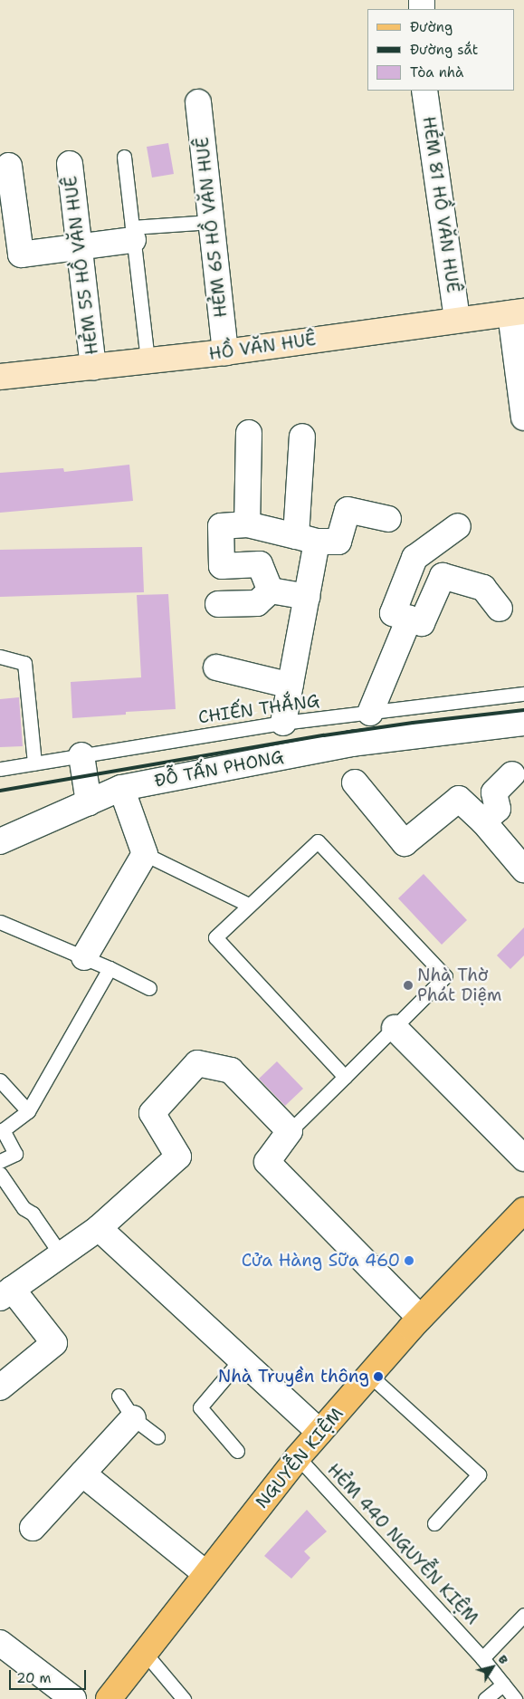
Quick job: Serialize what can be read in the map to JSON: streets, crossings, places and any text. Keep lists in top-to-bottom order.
{
  "streets": {
    "main road": ["HỒ VĂN HUÊ", "NGUYỄN KIỆM"],
    "street": [
      "HẺM 81 HỒ VĂN HUÊ",
      "HẺM 65 HỒ VĂN HUÊ",
      "HẺM 55 HỒ VĂN HUÊ",
      "ĐỖ TẤN PHONG"
    ],
    "lane": ["CHIẾN THẮNG", "HẺM 440 NGUYỄN KIỆM"]
  },
  "crossings": [
    ["HẺM 81 HỒ VĂN HUÊ", "HỒ VĂN HUÊ"],
    ["HẺM 65 HỒ VĂN HUÊ", "HỒ VĂN HUÊ"],
    ["HẺM 55 HỒ VĂN HUÊ", "HỒ VĂN HUÊ"],
    ["NGUYỄN KIỆM", "HẺM 440 NGUYỄN KIỆM"]
  ],
  "places": ["Nhà Thờ Phát Diệm", "Cửa Hàng Sữa 460", "Nhà Truyền thông"],
  "legend": ["Đường", "Đường sắt", "Tòa nhà"],
  "scale_bar": "20 m",
  "north": "top right"
}
